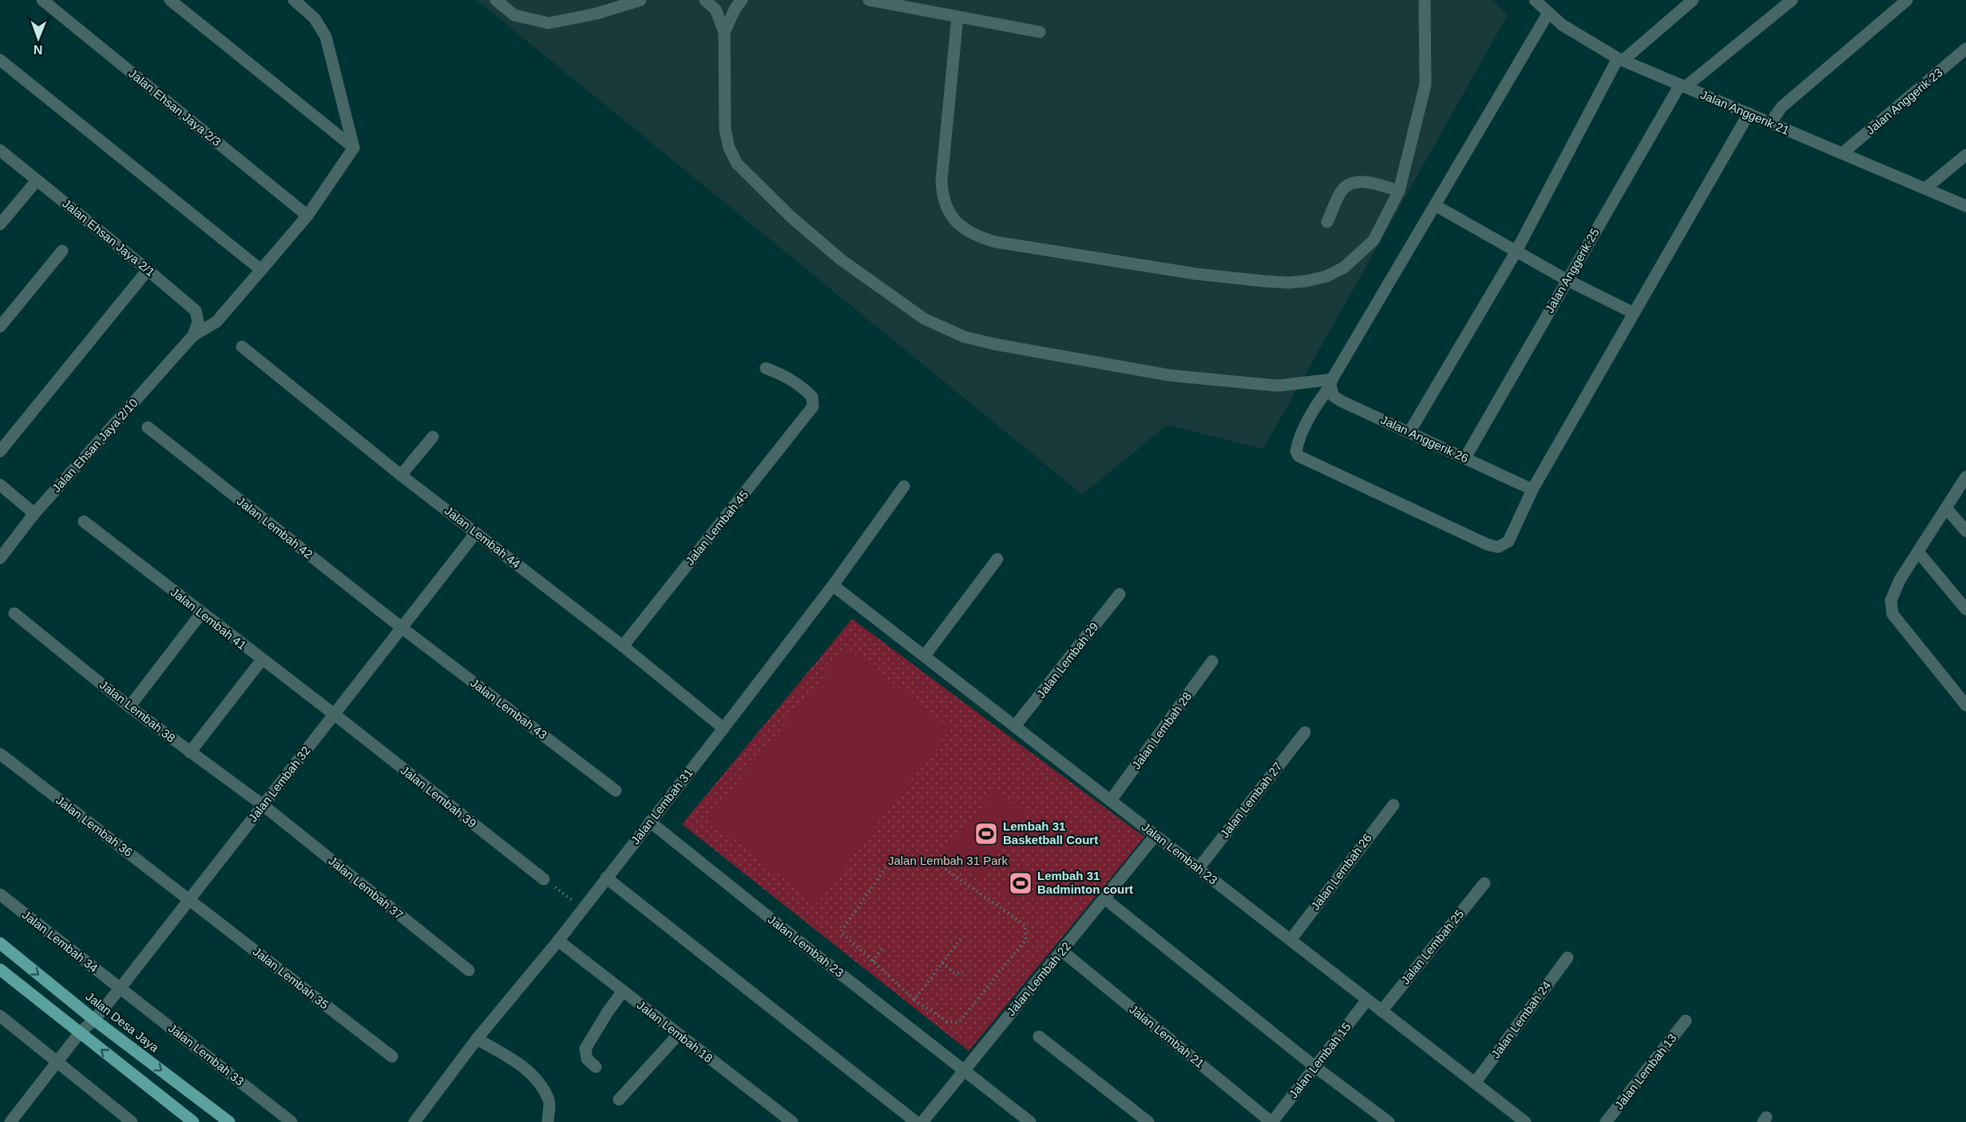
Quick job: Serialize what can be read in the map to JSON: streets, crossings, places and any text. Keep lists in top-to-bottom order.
{
  "streets": {
    "main road": ["Jalan Desa Jaya"],
    "street": [
      "Jalan Anggerik 23",
      "Jalan Ehsan Jaya 2/3",
      "Jalan Anggerik 21",
      "Jalan Ehsan Jaya 2/1",
      "Jalan Anggerik 25",
      "Jalan Anggerik 26",
      "Jalan Ehsan Jaya 2/10",
      "Jalan Lembah 42",
      "Jalan Lembah 45",
      "Jalan Lembah 44",
      "Jalan Lembah 41",
      "Jalan Lembah 29",
      "Jalan Lembah 43",
      "Jalan Lembah 38",
      "Jalan Lembah 28",
      "Jalan Lembah 32",
      "Jalan Lembah 39",
      "Jalan Lembah 27",
      "Jalan Lembah 31",
      "Jalan Lembah 36",
      "Jalan Lembah 23",
      "Jalan Lembah 26",
      "Jalan Lembah 37",
      "Jalan Lembah 34",
      "Jalan Lembah 25",
      "Jalan Lembah 35",
      "Jalan Lembah 22",
      "Jalan Lembah 24",
      "Jalan Lembah 18",
      "Jalan Lembah 21",
      "Jalan Lembah 33",
      "Jalan Lembah 15",
      "Jalan Lembah 13"
    ]
  },
  "crossings": [
    ["Jalan Anggerik 23", "Jalan Anggerik 21"],
    ["Jalan Ehsan Jaya 2/3", "Jalan Ehsan Jaya 2/10"],
    ["Jalan Anggerik 21", "Jalan Anggerik 25"],
    ["Jalan Ehsan Jaya 2/1", "Jalan Ehsan Jaya 2/10"],
    ["Jalan Anggerik 25", "Jalan Anggerik 26"],
    ["Jalan Lembah 42", "Jalan Lembah 43"],
    ["Jalan Lembah 42", "Jalan Lembah 32"],
    ["Jalan Lembah 45", "Jalan Lembah 44"],
    ["Jalan Lembah 44", "Jalan Lembah 32"],
    ["Jalan Lembah 44", "Jalan Lembah 31"],
    ["Jalan Lembah 41", "Jalan Lembah 32"],
    ["Jalan Lembah 41", "Jalan Lembah 39"],
    ["Jalan Lembah 29", "Jalan Lembah 23"],
    ["Jalan Lembah 43", "Jalan Lembah 32"],
    ["Jalan Lembah 38", "Jalan Lembah 32"],
    ["Jalan Lembah 38", "Jalan Lembah 37"],
    ["Jalan Lembah 28", "Jalan Lembah 23"],
    ["Jalan Lembah 32", "Jalan Lembah 39"],
    ["Jalan Lembah 32", "Jalan Lembah 36"],
    ["Jalan Lembah 32", "Jalan Lembah 37"],
    ["Jalan Lembah 32", "Jalan Lembah 34"],
    ["Jalan Lembah 32", "Jalan Lembah 35"],
    ["Jalan Lembah 32", "Jalan Desa Jaya"],
    ["Jalan Lembah 32", "Jalan Lembah 33"],
    ["Jalan Lembah 27", "Jalan Lembah 23"],
    ["Jalan Lembah 31", "Jalan Lembah 23"],
    ["Jalan Lembah 31", "Jalan Lembah 18"],
    ["Jalan Lembah 36", "Jalan Lembah 35"],
    ["Jalan Lembah 23", "Jalan Lembah 26"],
    ["Jalan Lembah 23", "Jalan Lembah 25"],
    ["Jalan Lembah 23", "Jalan Lembah 22"],
    ["Jalan Lembah 23", "Jalan Lembah 24"],
    ["Jalan Lembah 23", "Jalan Lembah 15"],
    ["Jalan Lembah 34", "Jalan Lembah 33"],
    ["Jalan Lembah 22", "Jalan Lembah 21"],
    ["Jalan Lembah 21", "Jalan Lembah 15"]
  ],
  "parks": ["Jalan Lembah 31 Park"],
  "places": {
    "sports": ["Lembah 31 Basketball Court", "Lembah 31 Badminton court"]
  },
  "north": "bottom"
}
